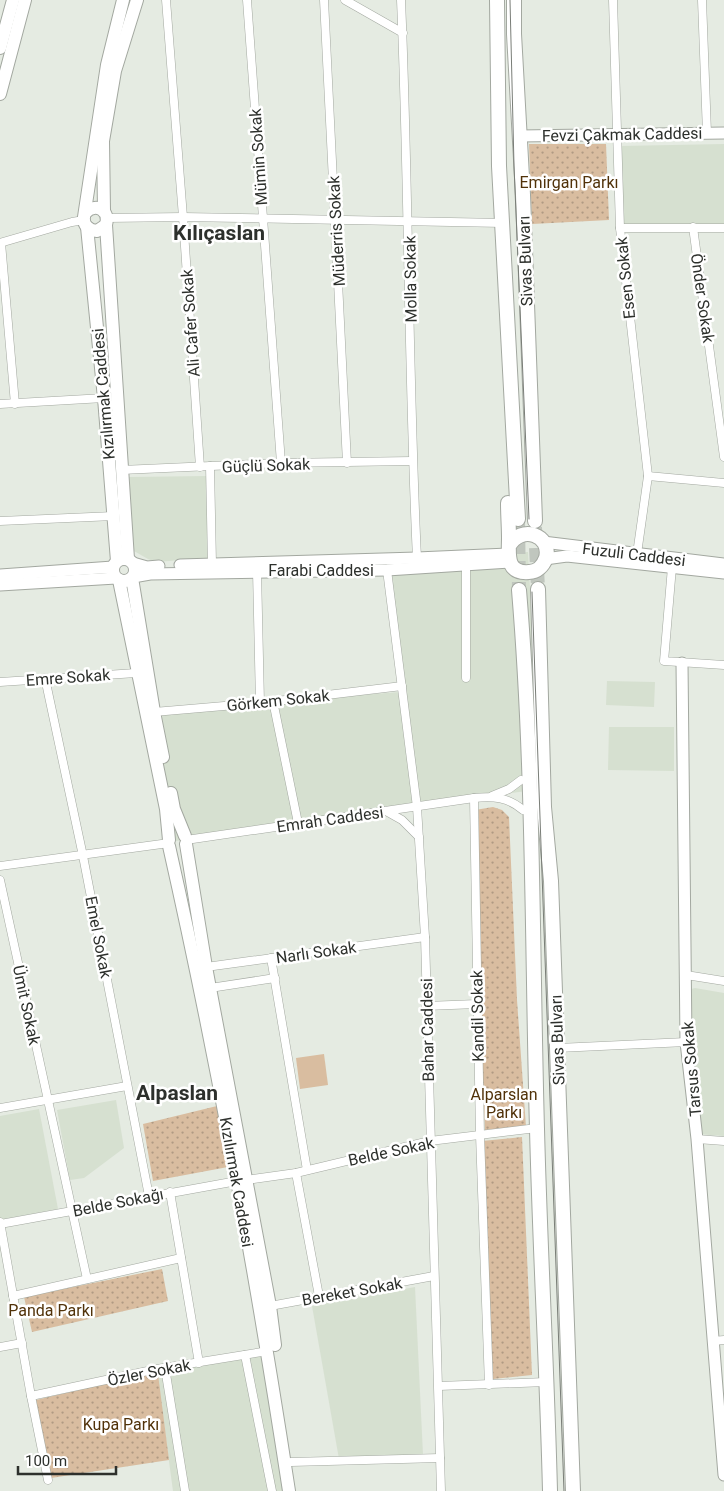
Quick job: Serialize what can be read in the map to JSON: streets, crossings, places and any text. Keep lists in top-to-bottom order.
{
  "streets": {
    "highway": ["Sivas Bulvarı"],
    "main road": ["Kızılırmak Caddesi"],
    "street": [
      "Fevzi Çakmak Caddesi",
      "Mümin Sokak",
      "Müderris Sokak",
      "Esen Sokak",
      "Molla Sokak",
      "Önder Sokak",
      "Ali Cafer Sokak",
      "Güçlü Sokak",
      "Fuzuli Caddesi",
      "Farabi Caddesi",
      "Emre Sokak",
      "Görkem Sokak",
      "Emrah Caddesi",
      "Emel Sokak",
      "Narlı Sokak",
      "Ümit Sokak",
      "Kandil Sokak",
      "Bahar Caddesi",
      "Tarsus Sokak",
      "Belde Sokak",
      "Belde Sokağı",
      "Bereket Sokak",
      "Özler Sokak"
    ]
  },
  "crossings": [
    ["Fevzi Çakmak Caddesi", "Sivas Bulvarı"],
    ["Fevzi Çakmak Caddesi", "Esen Sokak"],
    ["Mümin Sokak", "Güçlü Sokak"],
    ["Müderris Sokak", "Güçlü Sokak"],
    ["Sivas Bulvarı", "Belde Sokak"],
    ["Esen Sokak", "Fuzuli Caddesi"],
    ["Molla Sokak", "Güçlü Sokak"],
    ["Molla Sokak", "Farabi Caddesi"],
    ["Ali Cafer Sokak", "Güçlü Sokak"],
    ["Kızılırmak Caddesi", "Güçlü Sokak"],
    ["Kızılırmak Caddesi", "Farabi Caddesi"],
    ["Kızılırmak Caddesi", "Emre Sokak"],
    ["Kızılırmak Caddesi", "Görkem Sokak"],
    ["Kızılırmak Caddesi", "Emrah Caddesi"],
    ["Kızılırmak Caddesi", "Narlı Sokak"],
    ["Kızılırmak Caddesi", "Belde Sokak"],
    ["Kızılırmak Caddesi", "Belde Sokağı"],
    ["Kızılırmak Caddesi", "Bereket Sokak"],
    ["Kızılırmak Caddesi", "Özler Sokak"],
    ["Fuzuli Caddesi", "Farabi Caddesi"],
    ["Farabi Caddesi", "Bahar Caddesi"],
    ["Emre Sokak", "Emel Sokak"],
    ["Görkem Sokak", "Bahar Caddesi"],
    ["Emrah Caddesi", "Kandil Sokak"],
    ["Emrah Caddesi", "Bahar Caddesi"],
    ["Emel Sokak", "Belde Sokağı"],
    ["Narlı Sokak", "Bahar Caddesi"],
    ["Ümit Sokak", "Belde Sokağı"],
    ["Kandil Sokak", "Belde Sokak"],
    ["Bahar Caddesi", "Belde Sokak"],
    ["Bahar Caddesi", "Bereket Sokak"],
    ["Belde Sokak", "Belde Sokağı"]
  ],
  "districts": ["Kılıçaslan", "Alpaslan"],
  "parks": [
    "Emirgan Parkı",
    "Alparslan Parkı",
    "Panda Parkı",
    "Kupa Parkı"
  ],
  "scale_bar": "100 m"
}
